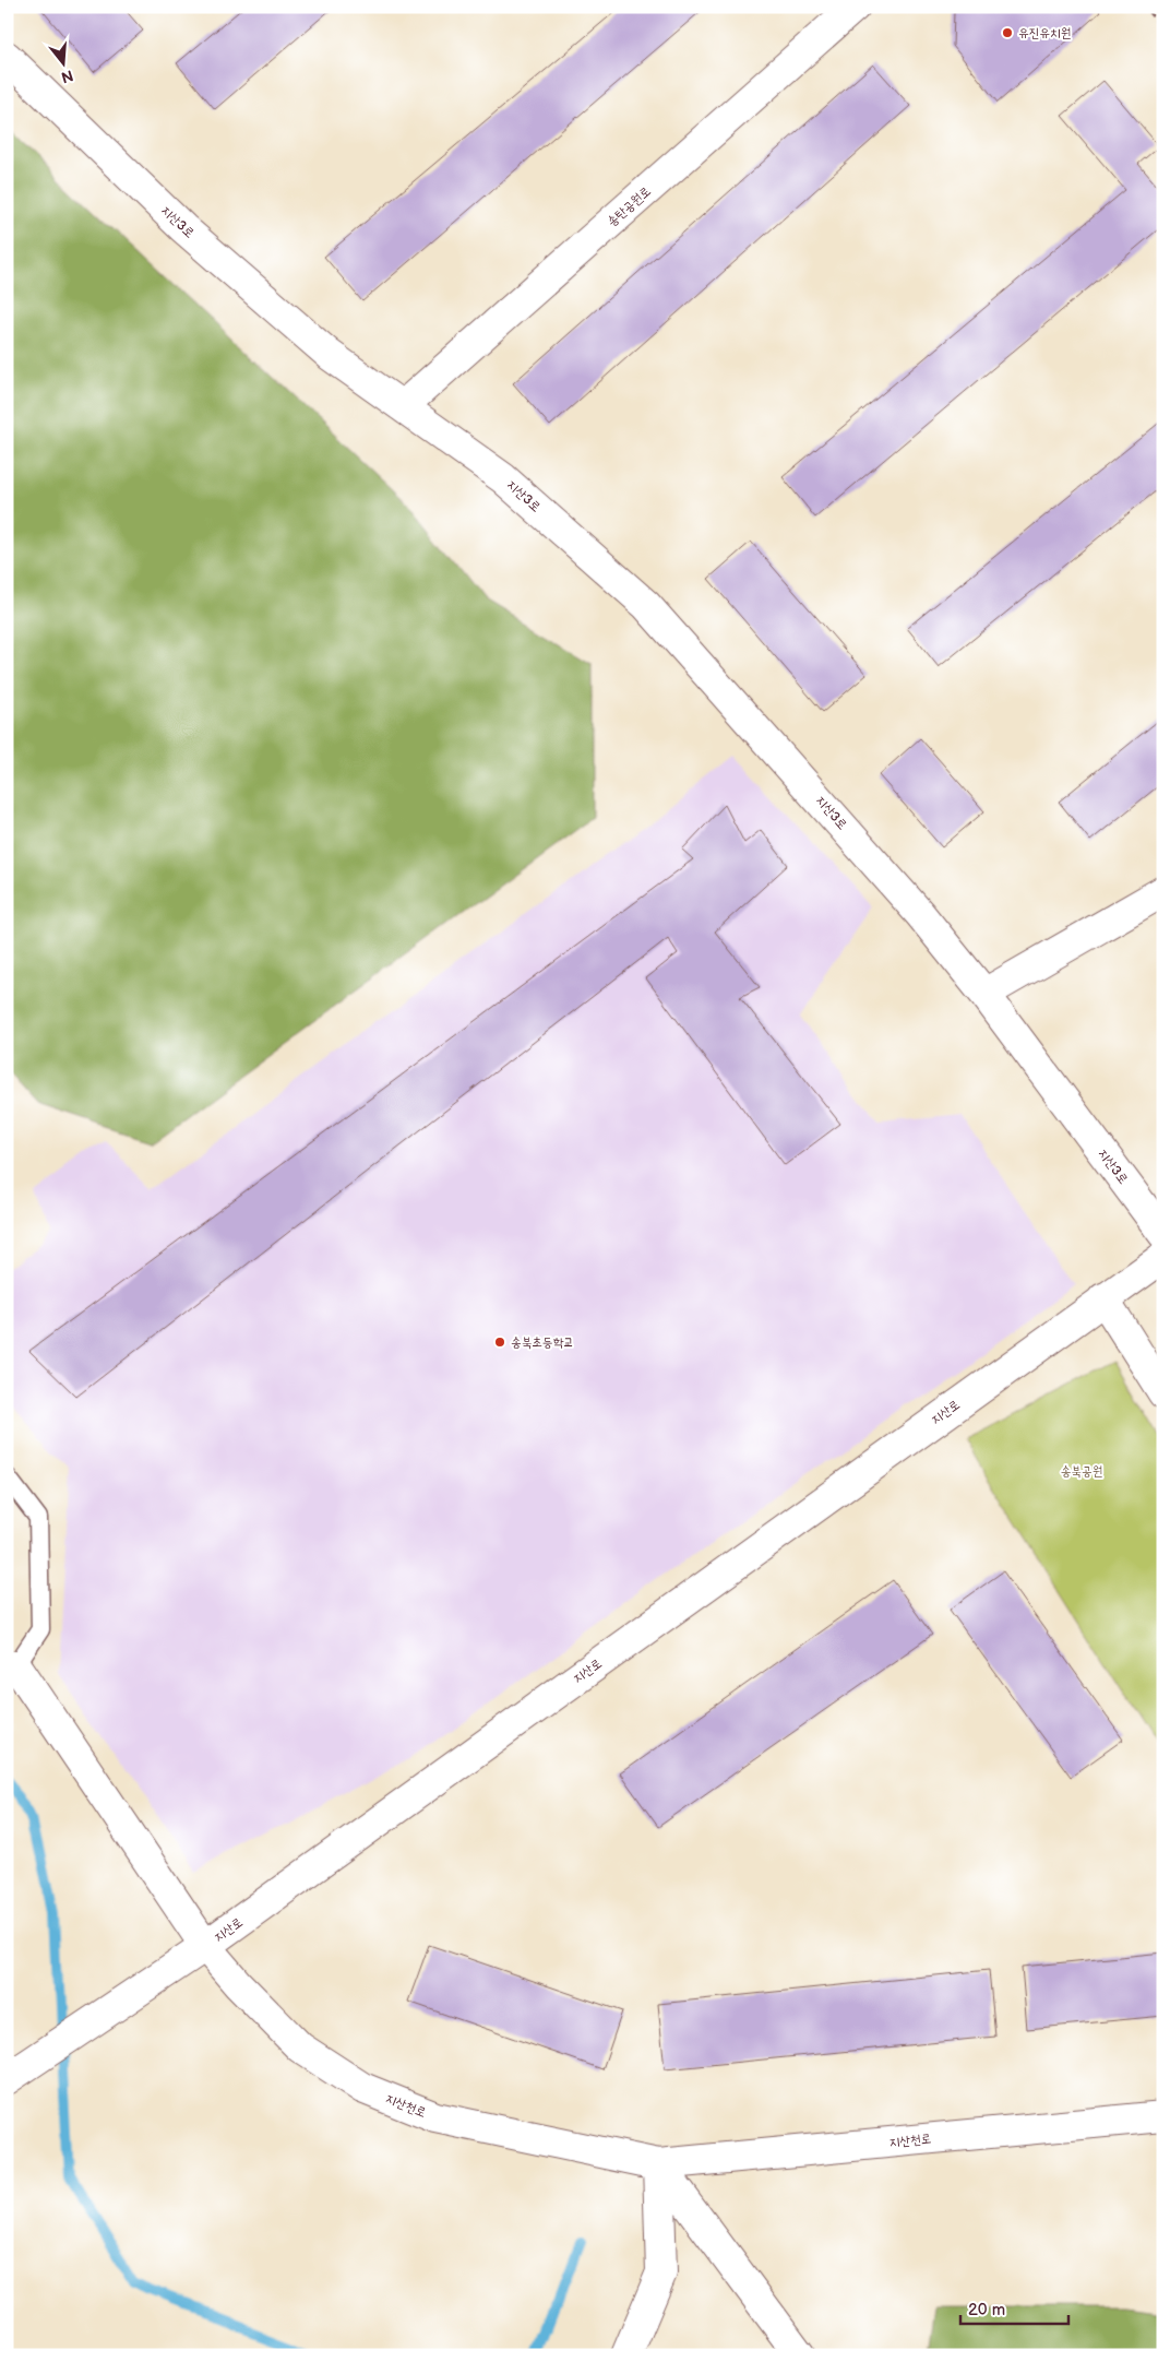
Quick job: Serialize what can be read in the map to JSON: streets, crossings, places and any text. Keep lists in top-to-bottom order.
{
  "streets": {
    "street": [
      "송탄공원로",
      "지산3로",
      "지산로",
      "지산천로"
    ]
  },
  "crossings": [
    ["송탄공원로", "지산3로"],
    ["지산로", "지산천로"]
  ],
  "parks": ["송북공원"],
  "places": ["유진유치원", "송북초등학교"],
  "scale_bar": "20 m",
  "north": "bottom"
}
